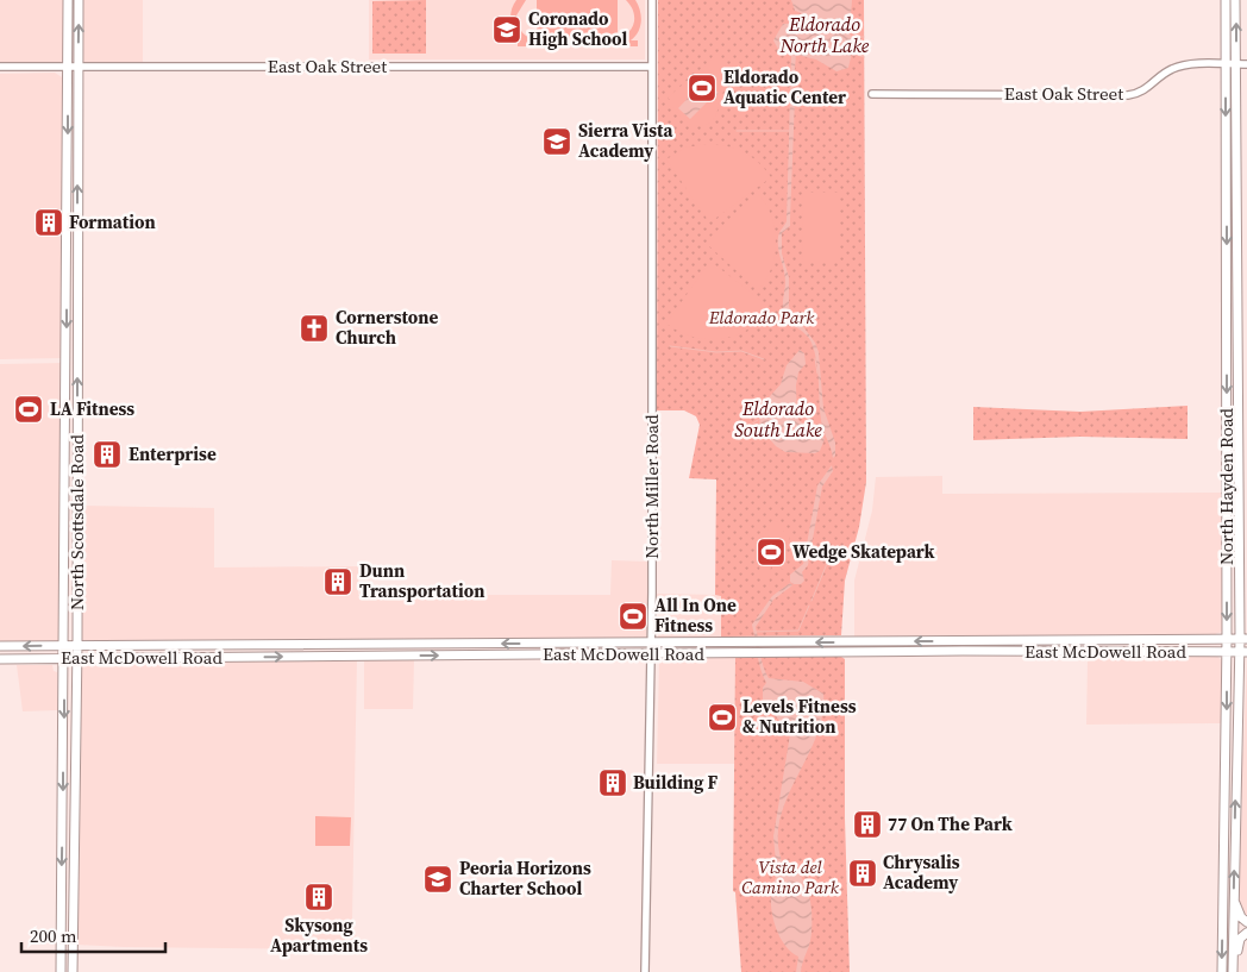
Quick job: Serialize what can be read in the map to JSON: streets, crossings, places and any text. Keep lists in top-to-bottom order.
{
  "streets": {
    "main road": ["North Hayden Road", "North Scottsdale Road", "East McDowell Road"],
    "street": ["East Oak Street", "North Miller Road"]
  },
  "crossings": [
    ["East Oak Street", "North Miller Road"],
    ["East Oak Street", "North Hayden Road"],
    ["East Oak Street", "North Scottsdale Road"],
    ["North Miller Road", "East McDowell Road"],
    ["North Hayden Road", "East McDowell Road"],
    ["North Scottsdale Road", "East McDowell Road"]
  ],
  "water": ["Eldorado North Lake", "Eldorado South Lake"],
  "parks": ["Eldorado Park", "Vista del Camino Park"],
  "places": {
    "school or university": ["Coronado High School", "Sierra Vista Academy", "Peoria Horizons Charter School"],
    "sports": [
      "Eldorado Aquatic Center",
      "LA Fitness",
      "Wedge Skatepark",
      "All In One Fitness",
      "Levels Fitness & Nutrition"
    ],
    "building": [
      "Formation",
      "Enterprise",
      "Dunn Transportation",
      "Building F",
      "77 On The Park",
      "Chrysalis Academy",
      "Skysong Apartments"
    ],
    "church": ["Cornerstone Church"]
  },
  "scale_bar": "200 m"
}
